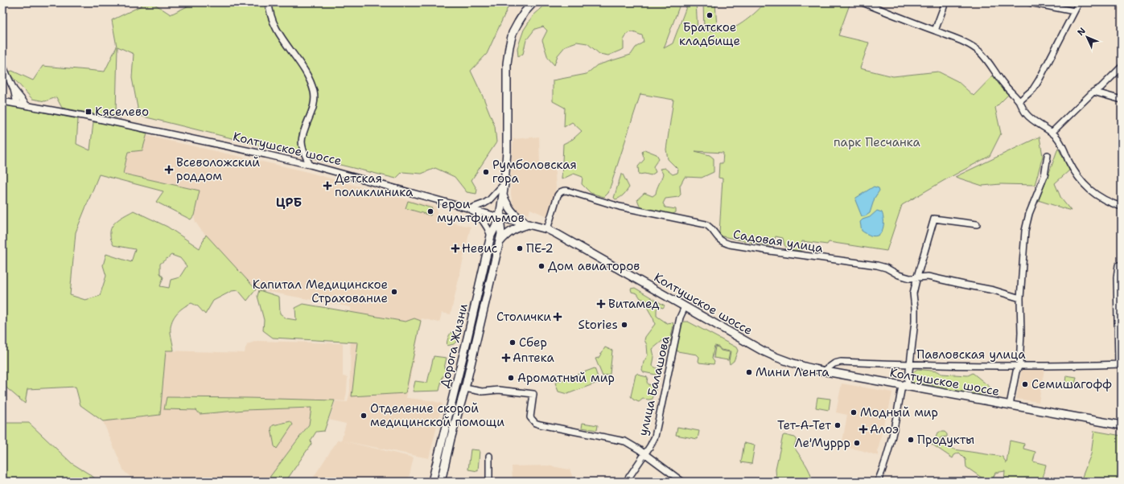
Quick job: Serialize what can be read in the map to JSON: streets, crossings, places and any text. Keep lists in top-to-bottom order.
{
  "streets": {
    "main road": ["Колтушское шоссе", "Дорога Жизни"],
    "street": ["Садовая улица", "Павловская улица", "улица Балашова"]
  },
  "crossings": [
    ["Колтушское шоссе", "Садовая улица"],
    ["Колтушское шоссе", "Дорога Жизни"],
    ["Колтушское шоссе", "Павловская улица"],
    ["Колтушское шоссе", "улица Балашова"]
  ],
  "districts": ["ЦРБ"],
  "parks": ["парк Песчанка"],
  "places": {
    "other": [
      "Братское кладбище",
      "Румболовская гора",
      "Герои мультфильмов",
      "ПЕ-2",
      "Дом авиаторов",
      "Капитал Медицинское Страхование",
      "Stories",
      "Сбер",
      "Мини Лента",
      "Ароматный мир",
      "Семишагофф",
      "Модный мир",
      "Отделение скорой медицинской помощи",
      "Тет-А-Тет",
      "Продукты",
      "Ле'Муррр"
    ],
    "transit": ["Кяселево"],
    "health": [
      "Всеволожский роддом",
      "Детская поликлиника",
      "Невис",
      "Витамед",
      "Столички",
      "Аптека",
      "Алоэ"
    ]
  },
  "north": "top left"
}
